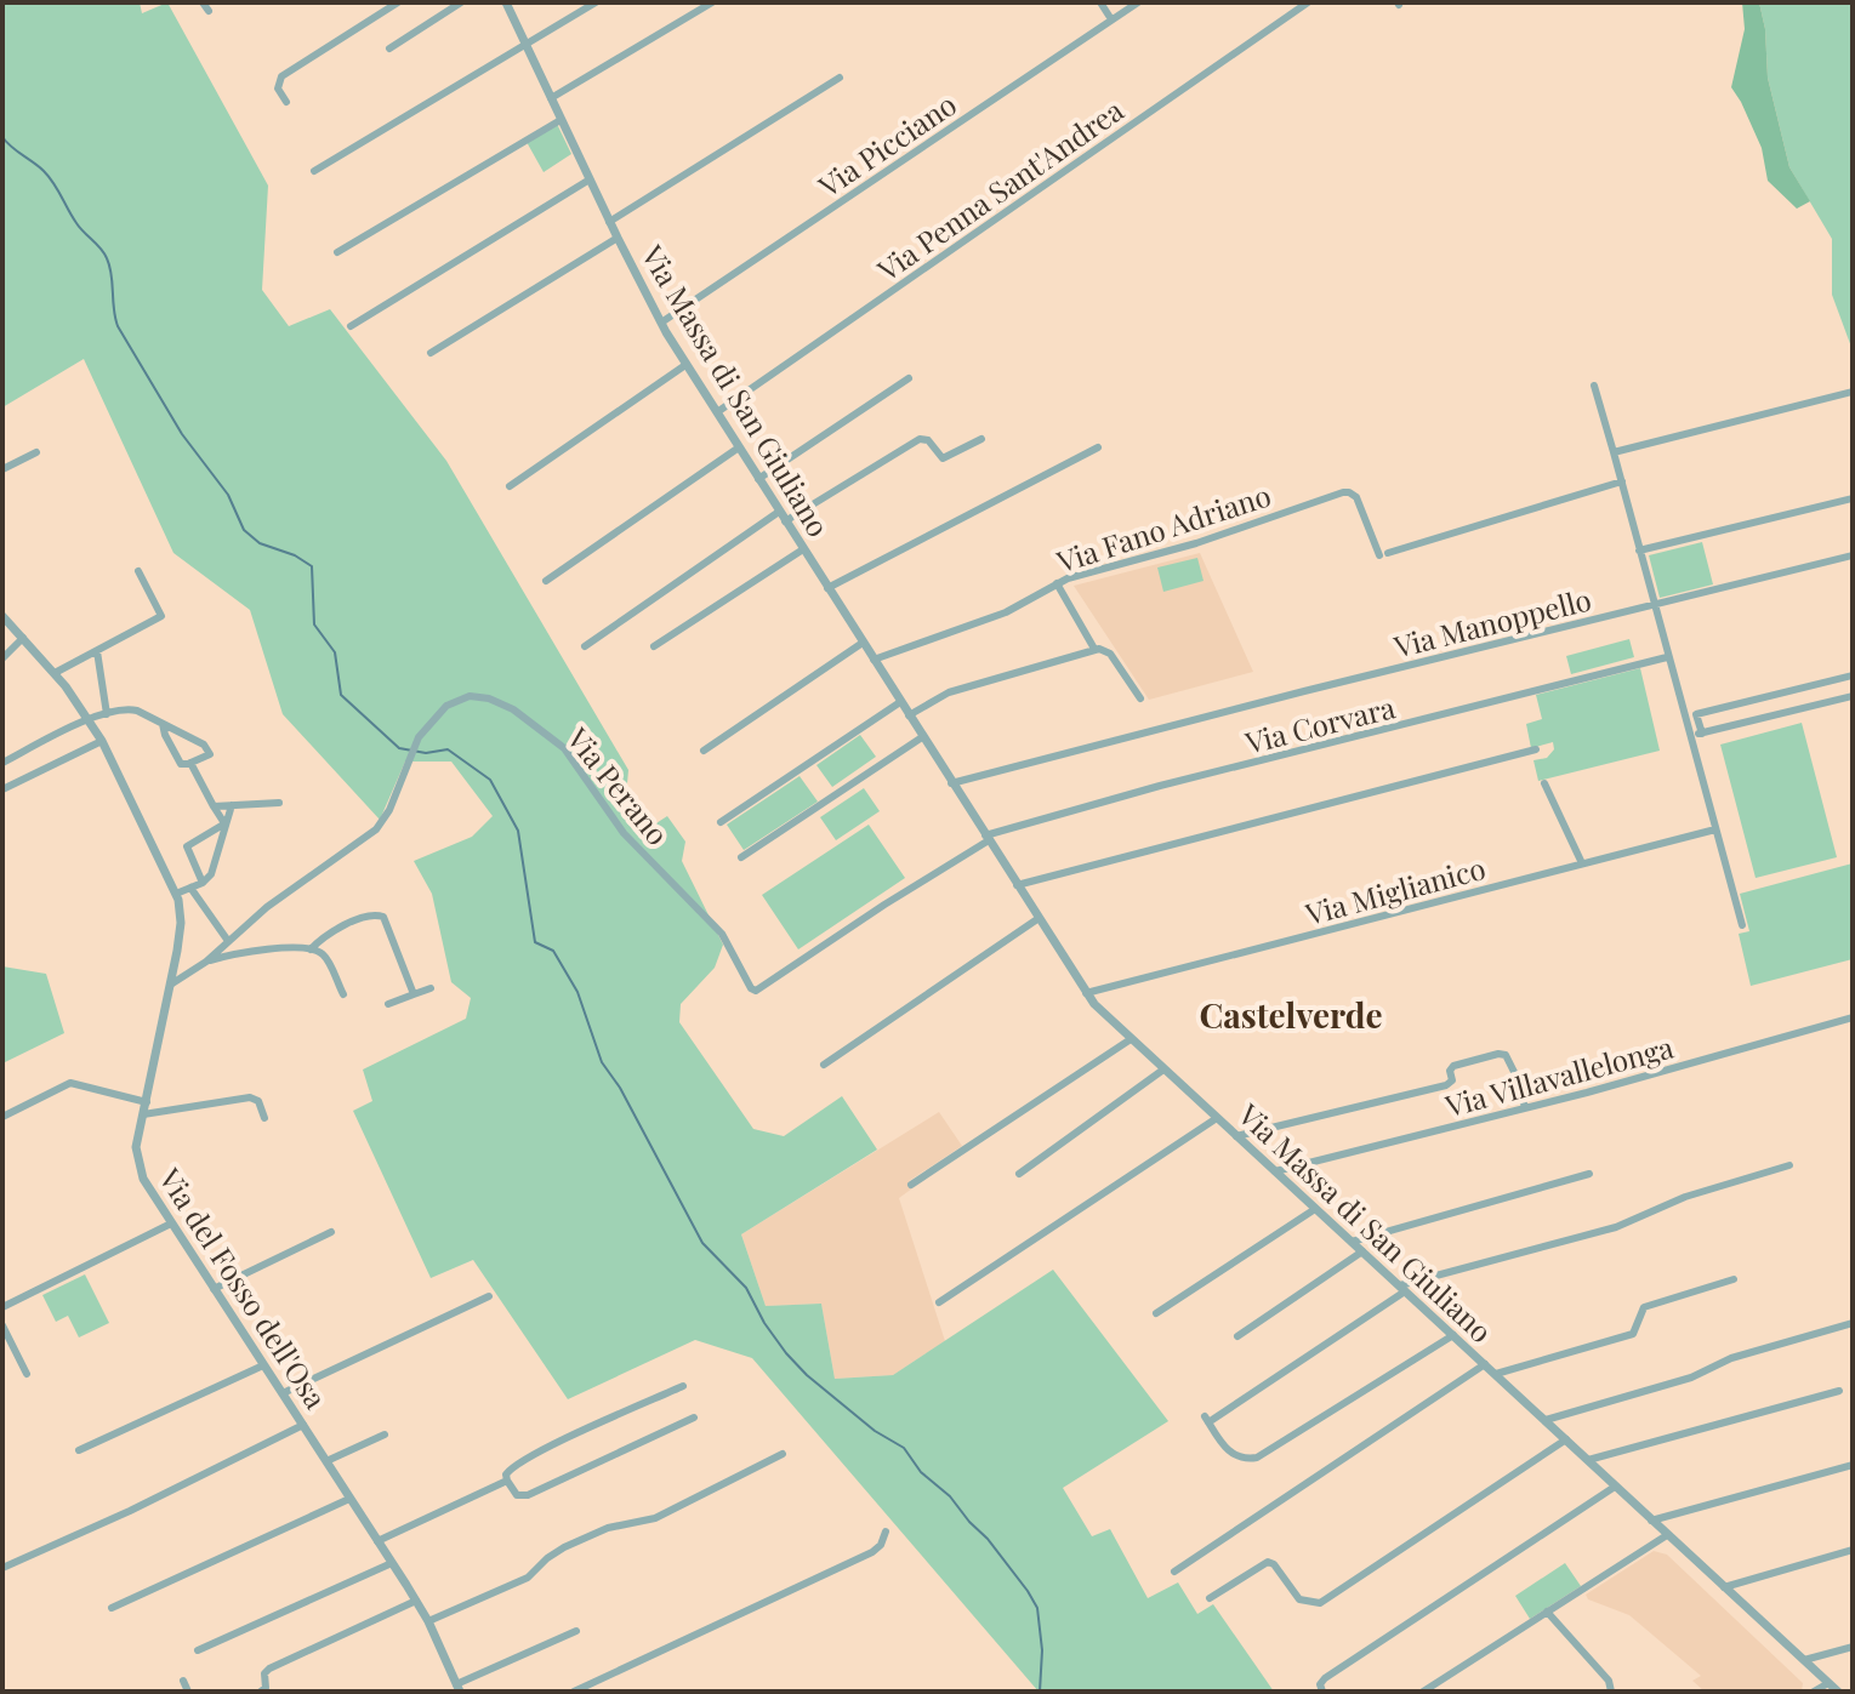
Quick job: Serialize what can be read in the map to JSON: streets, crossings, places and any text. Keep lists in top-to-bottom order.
{
  "streets": {
    "street": [
      "Via Picciano",
      "Via Penna Sant'Andrea",
      "Via Massa di San Giuliano",
      "Via Fano Adriano",
      "Via Manoppello",
      "Via Corvara",
      "Via Perano",
      "Via Miglianico",
      "Via Villavallelonga",
      "Via del Fosso dell'Osa"
    ]
  },
  "crossings": [
    ["Via Picciano", "Via Massa di San Giuliano"],
    ["Via Penna Sant'Andrea", "Via Massa di San Giuliano"],
    ["Via Massa di San Giuliano", "Via Fano Adriano"],
    ["Via Massa di San Giuliano", "Via Manoppello"],
    ["Via Massa di San Giuliano", "Via Corvara"],
    ["Via Massa di San Giuliano", "Via Miglianico"],
    ["Via Massa di San Giuliano", "Via Villavallelonga"],
    ["Via Corvara", "Via Perano"],
    ["Via Perano", "Via del Fosso dell'Osa"]
  ],
  "districts": ["Castelverde"]
}
